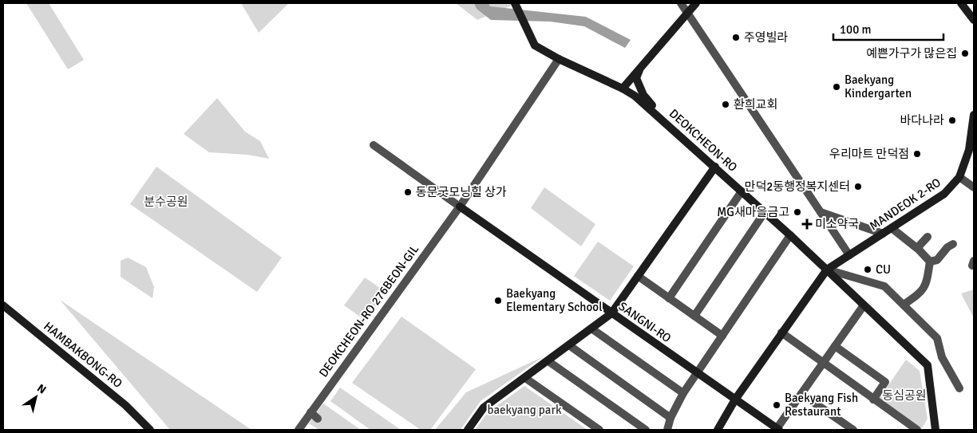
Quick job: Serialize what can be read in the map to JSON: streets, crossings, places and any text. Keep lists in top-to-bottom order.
{
  "streets": {
    "main road": [
      "DEOKCHEON-RO",
      "MANDEOK 2-RO",
      "SANGNI-RO",
      "HAMBAKBONG-RO"
    ],
    "street": ["DEOKCHEON-RO 276BEON-GIL"]
  },
  "crossings": [
    ["DEOKCHEON-RO", "MANDEOK 2-RO"],
    ["DEOKCHEON-RO", "DEOKCHEON-RO 276BEON-GIL"],
    ["DEOKCHEON-RO 276BEON-GIL", "SANGNI-RO"]
  ],
  "parks": ["분수공원", "동심공원", "baekyang park"],
  "places": {
    "other": [
      "주영빌라",
      "예쁜가구가 많은집",
      "Baekyang Kindergarten",
      "환희교회",
      "바다나라",
      "우리마트 만덕점",
      "만덕2동행정복지센터",
      "동문굿모닝힐 상가",
      "MG새마을금고",
      "CU",
      "Baekyang Elementary School",
      "Baekyang Fish Restaurant"
    ],
    "health": ["미소약국"]
  },
  "scale_bar": "100 m",
  "north": "top right"
}
